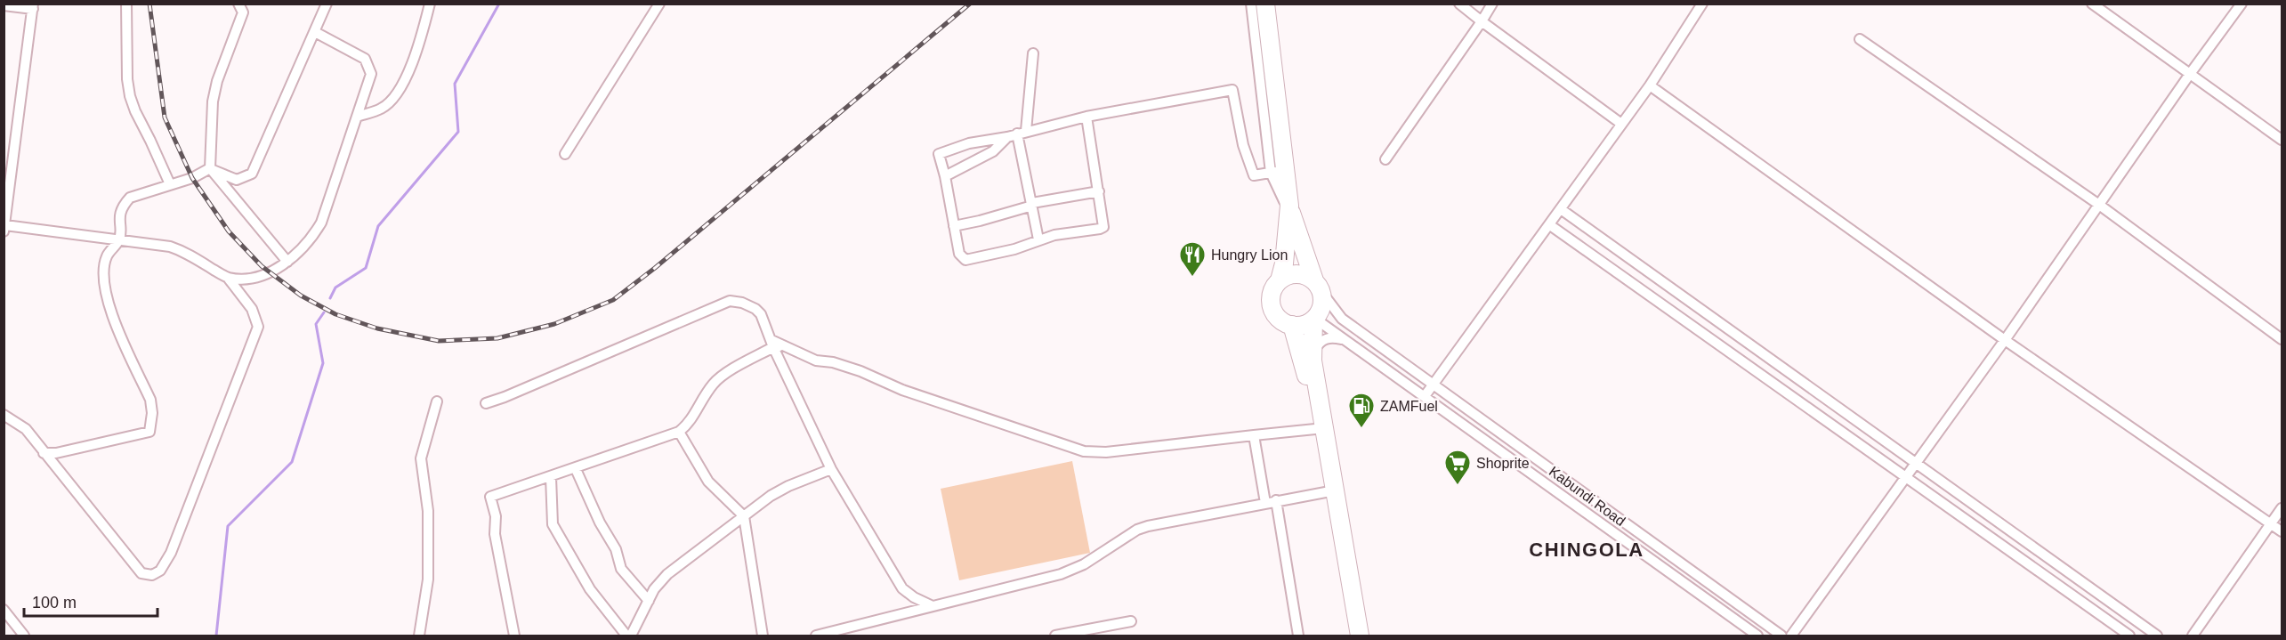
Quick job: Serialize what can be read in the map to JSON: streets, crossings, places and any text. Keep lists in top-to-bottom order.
{
  "streets": {
    "street": ["Kabundi Road"]
  },
  "districts": ["CHINGOLA"],
  "places": {
    "restaurant": ["Hungry Lion"],
    "fuel station": ["ZAMFuel"],
    "supermarket": ["Shoprite"]
  },
  "scale_bar": "100 m"
}
